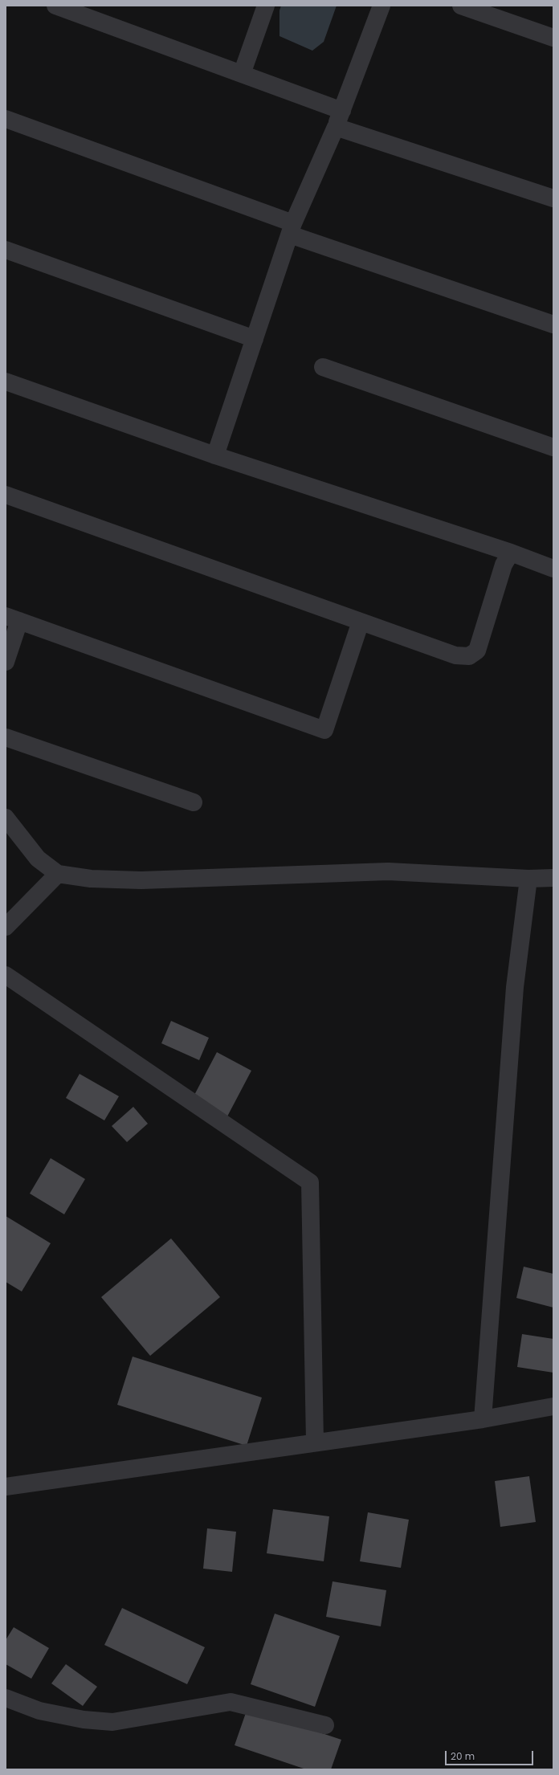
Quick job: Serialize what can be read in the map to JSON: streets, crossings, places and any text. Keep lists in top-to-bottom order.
{
  "scale_bar": "20 m"
}
